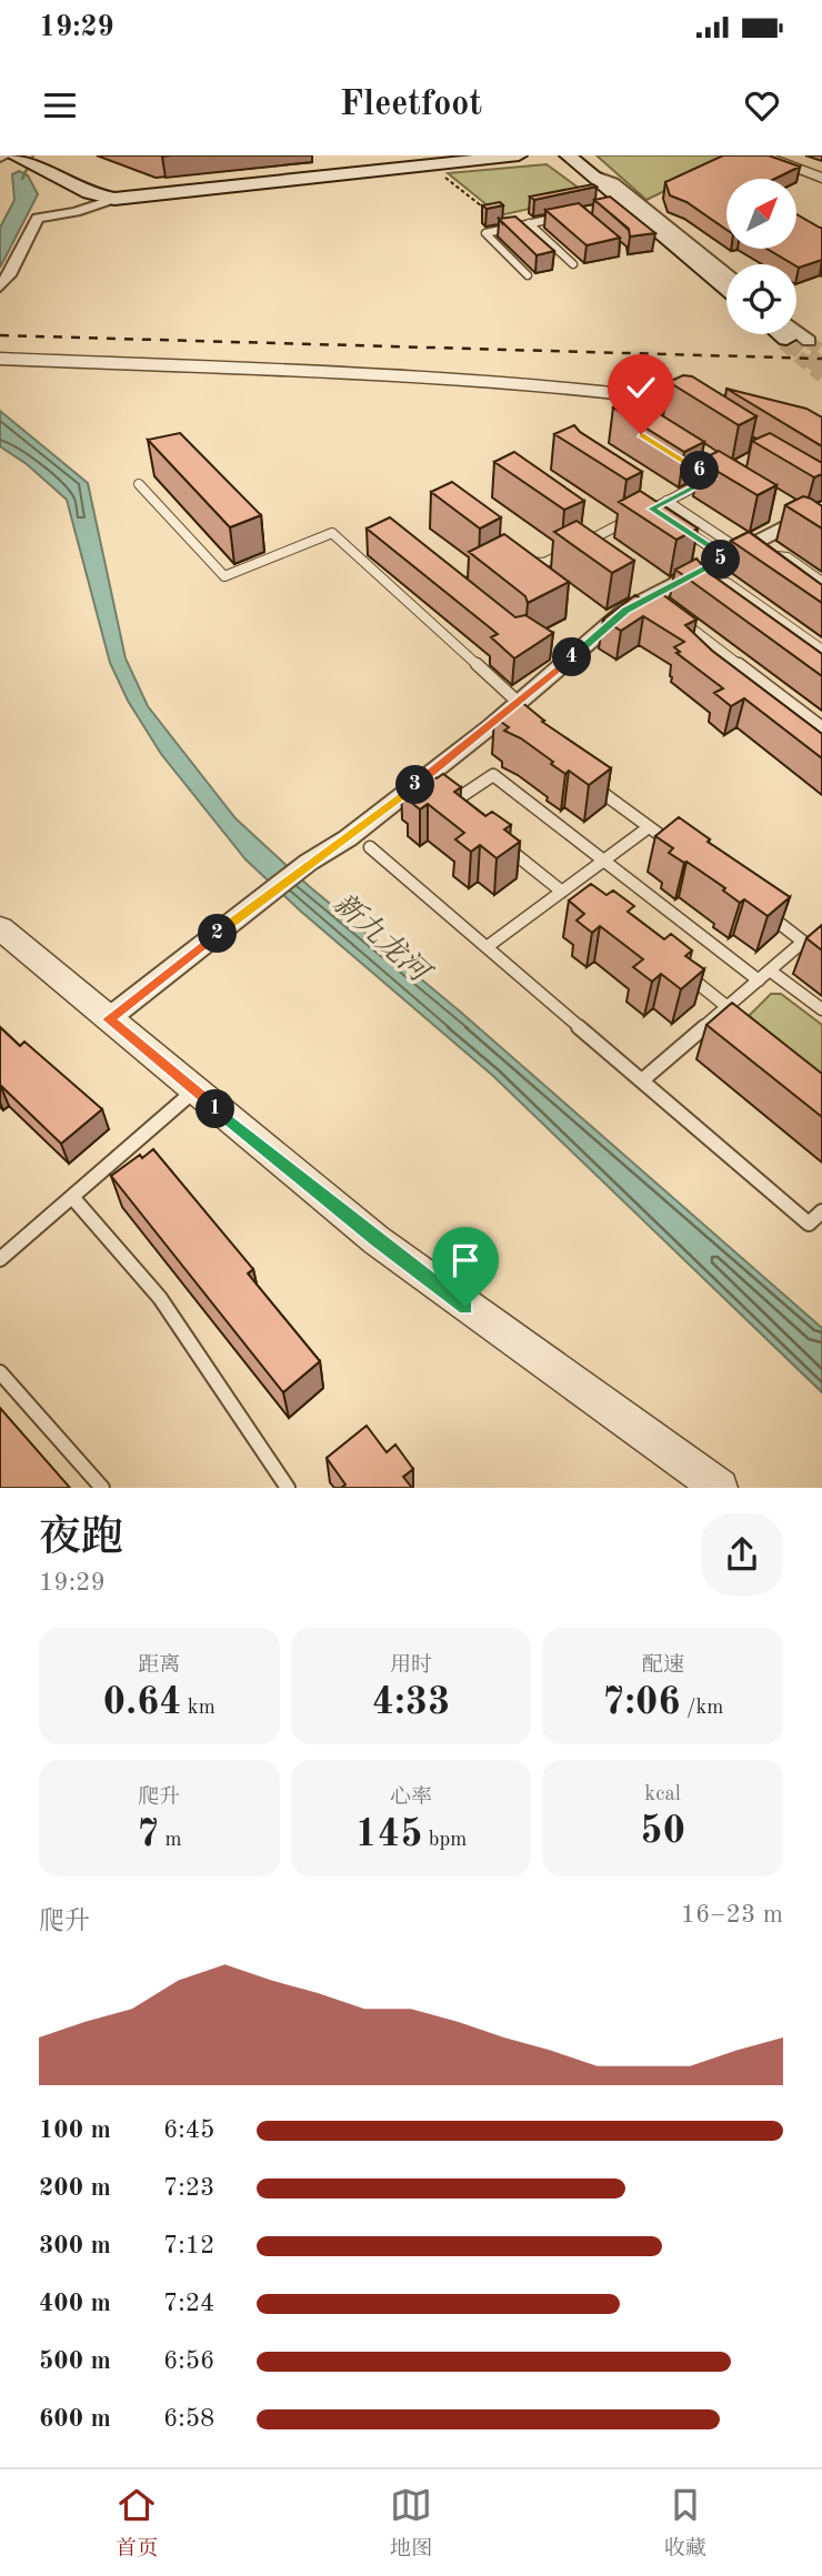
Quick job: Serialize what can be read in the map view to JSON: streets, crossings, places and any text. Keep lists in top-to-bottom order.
{
  "water": ["新九龙河"],
  "north": "top right",
  "page": {
    "status": "19:29",
    "header": "Fleetfoot",
    "pins": [
      "6",
      "5",
      "4",
      "3",
      "2",
      "1"
    ],
    "heading": ["夜跑", "19:29"],
    "stats": [
      ["距离", "0.64 km"],
      ["用时", "4:33"],
      ["配速", "7:06 /km"],
      ["爬升", "7 m"],
      ["心率", "145 bpm"],
      ["kcal", "50"]
    ],
    "chart": ["爬升", "16–23 m"],
    "list": [
      {
        "name": "100 m",
        "note": "6:45"
      },
      {
        "name": "200 m",
        "note": "7:23"
      },
      {
        "name": "300 m",
        "note": "7:12"
      },
      {
        "name": "400 m",
        "note": "7:24"
      },
      {
        "name": "500 m",
        "note": "6:56"
      },
      {
        "name": "600 m",
        "note": "6:58"
      }
    ],
    "tabs": ["首页", "地图", "收藏"]
  }
}
